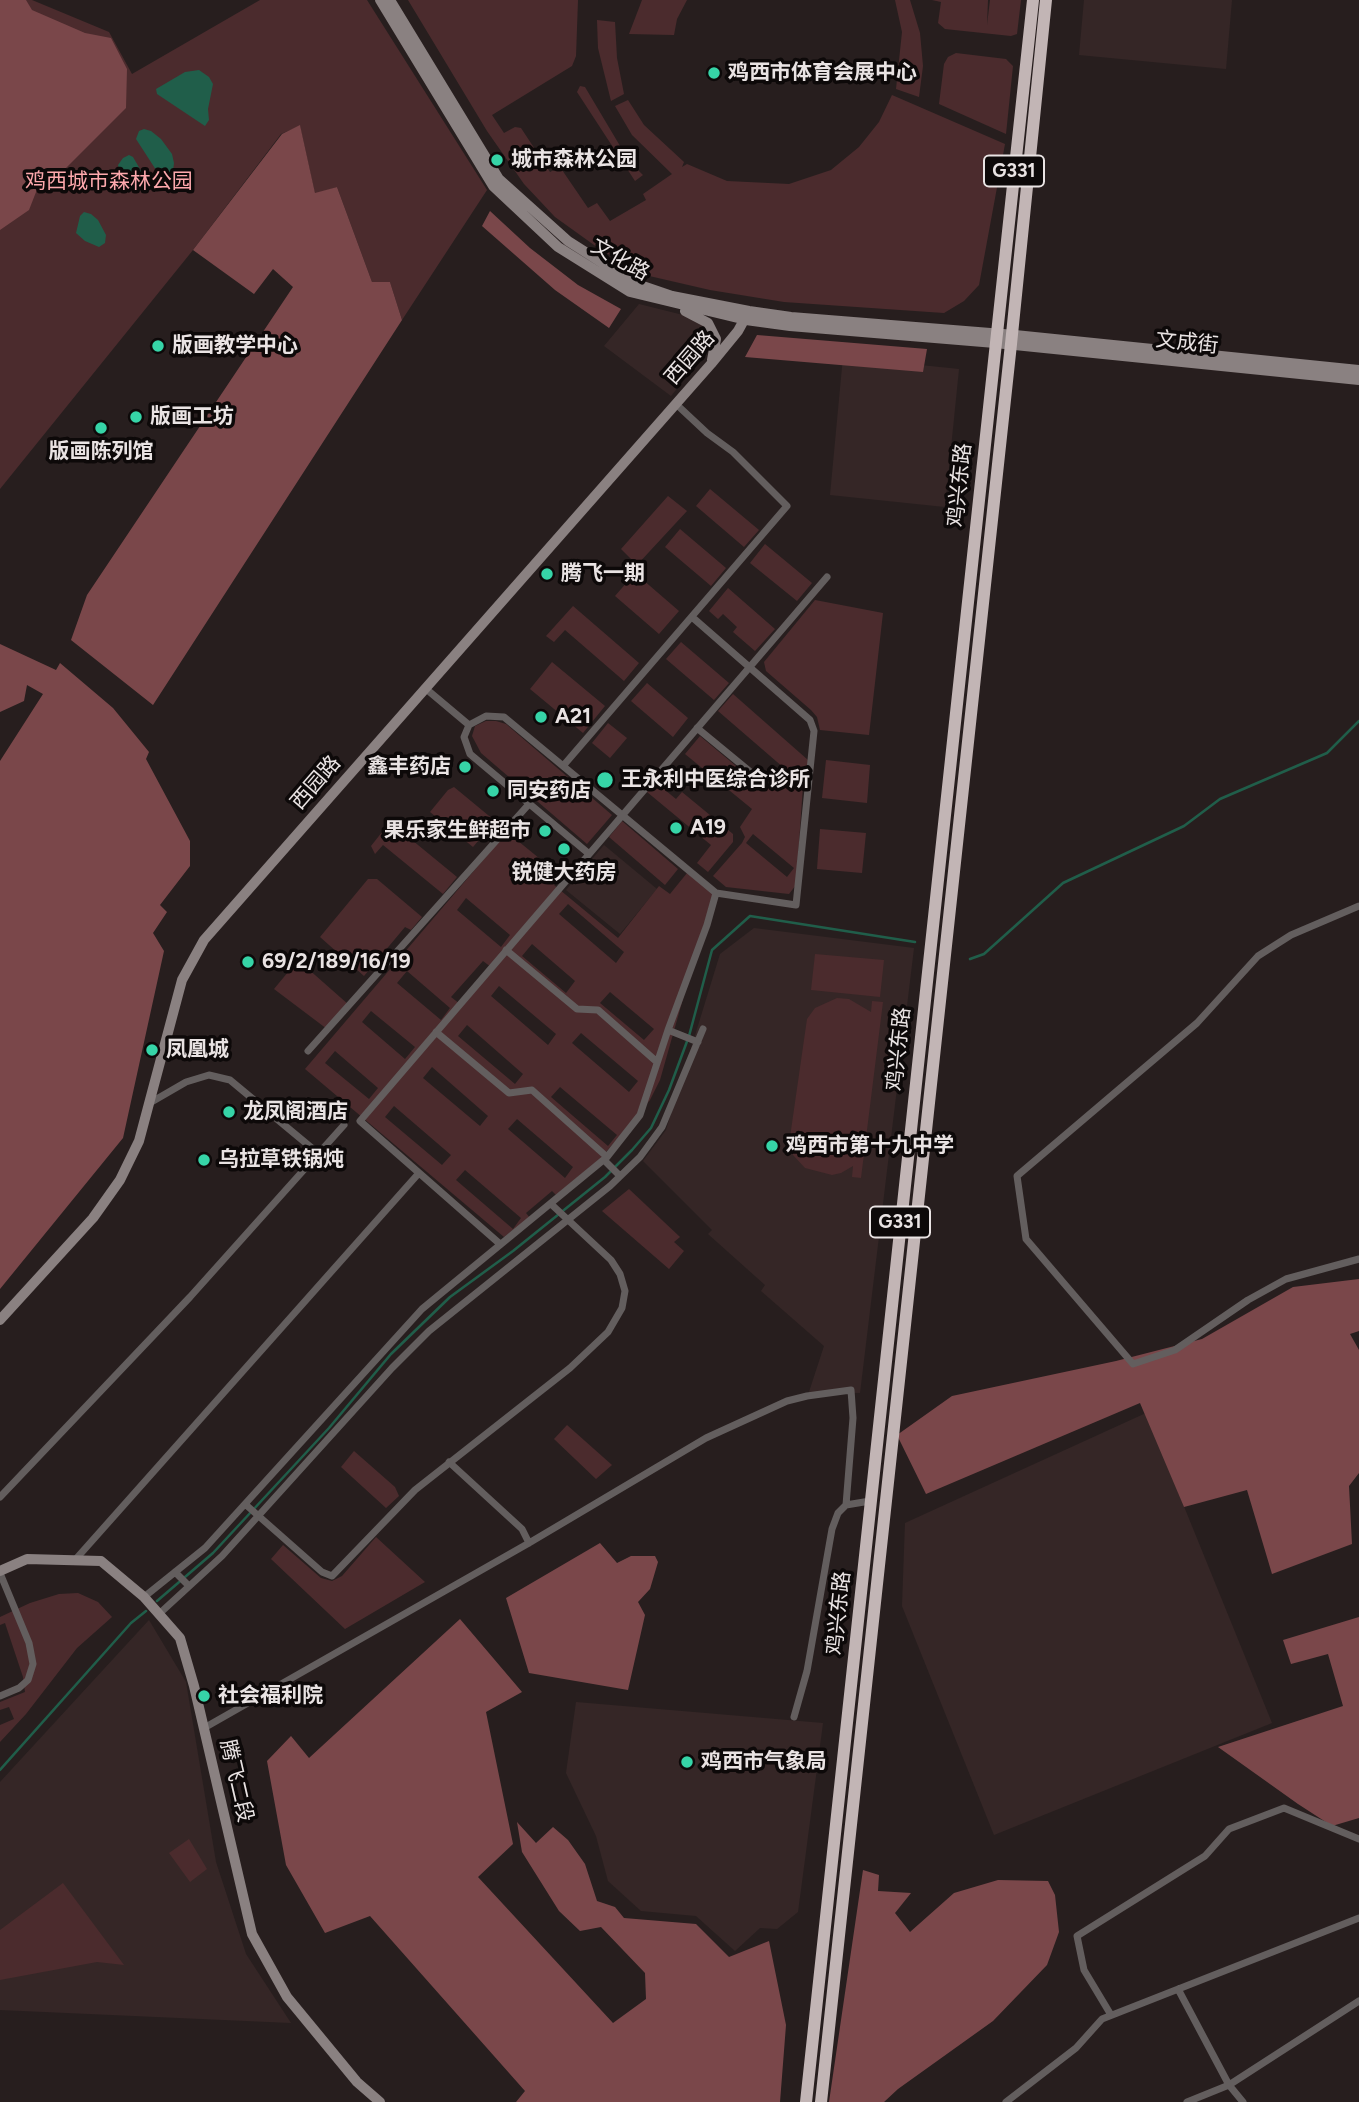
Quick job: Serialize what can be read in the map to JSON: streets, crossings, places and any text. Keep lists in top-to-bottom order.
{
  "streets": {
    "highway": ["G331", "鸡兴东路"],
    "main road": [
      "文化路",
      "文成街",
      "西园路",
      "腾飞二段"
    ]
  },
  "crossings": [
    ["文化路", "文成街"],
    ["文化路", "西园路"],
    ["文化路", "鸡兴东路"],
    ["文成街", "鸡兴东路"]
  ],
  "parks": ["鸡西城市森林公园"],
  "places": [
    "鸡西市体育会展中心",
    "城市森林公园",
    "版画教学中心",
    "版画工坊",
    "版画陈列馆",
    "腾飞一期",
    "A21",
    "鑫丰药店",
    "王永利中医综合诊所",
    "同安药店",
    "A19",
    "果乐家生鲜超市",
    "锐健大药房",
    "69/2/189/16/19",
    "凤凰城",
    "龙凤阁酒店",
    "鸡西市第十九中学",
    "乌拉草铁锅炖",
    "社会福利院",
    "鸡西市气象局"
  ]
}
